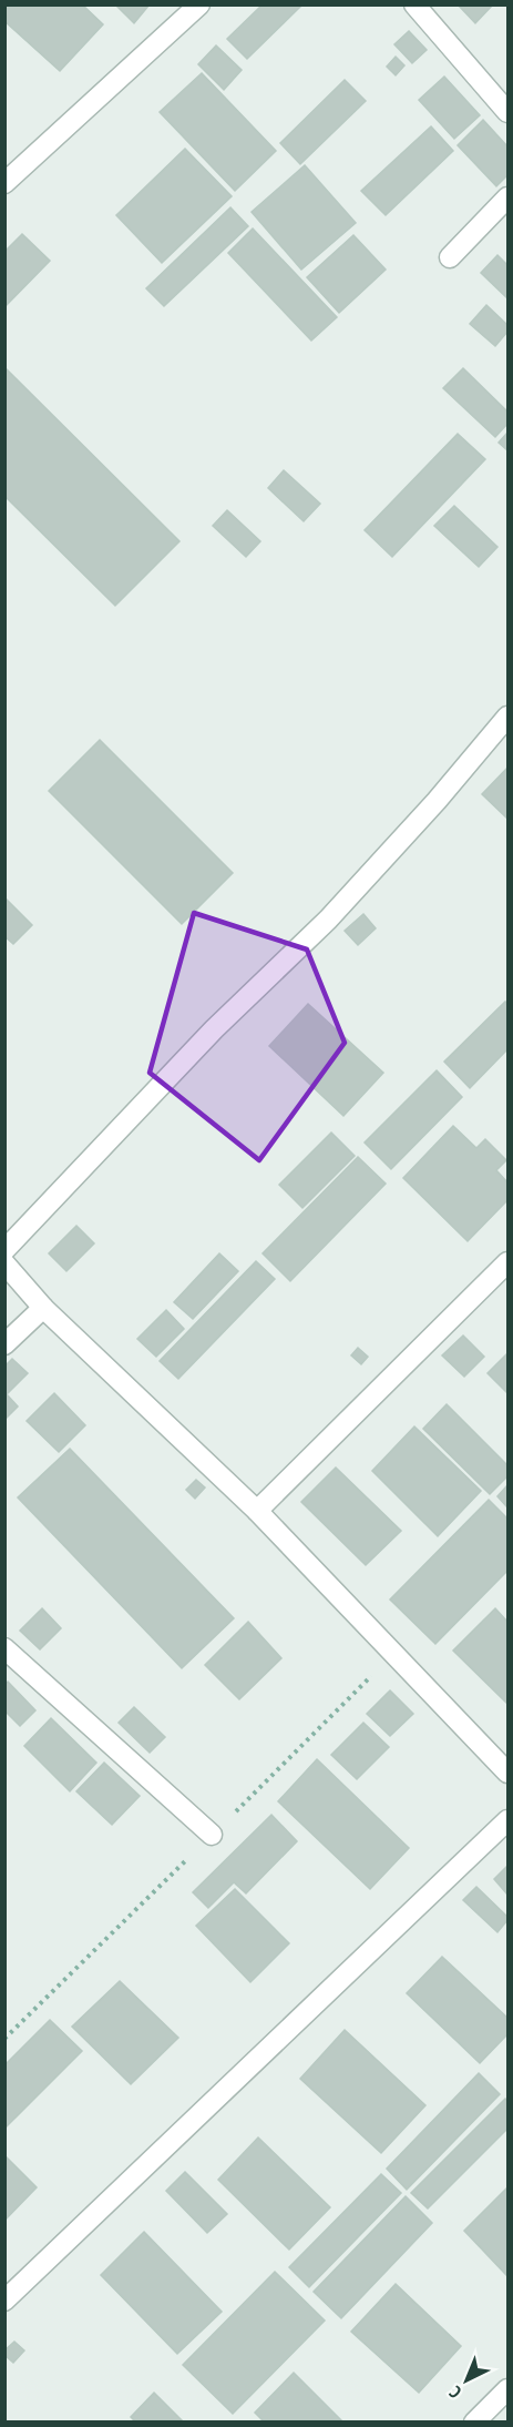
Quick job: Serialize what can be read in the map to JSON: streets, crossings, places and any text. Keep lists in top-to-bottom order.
{
  "north": "bottom left"
}
